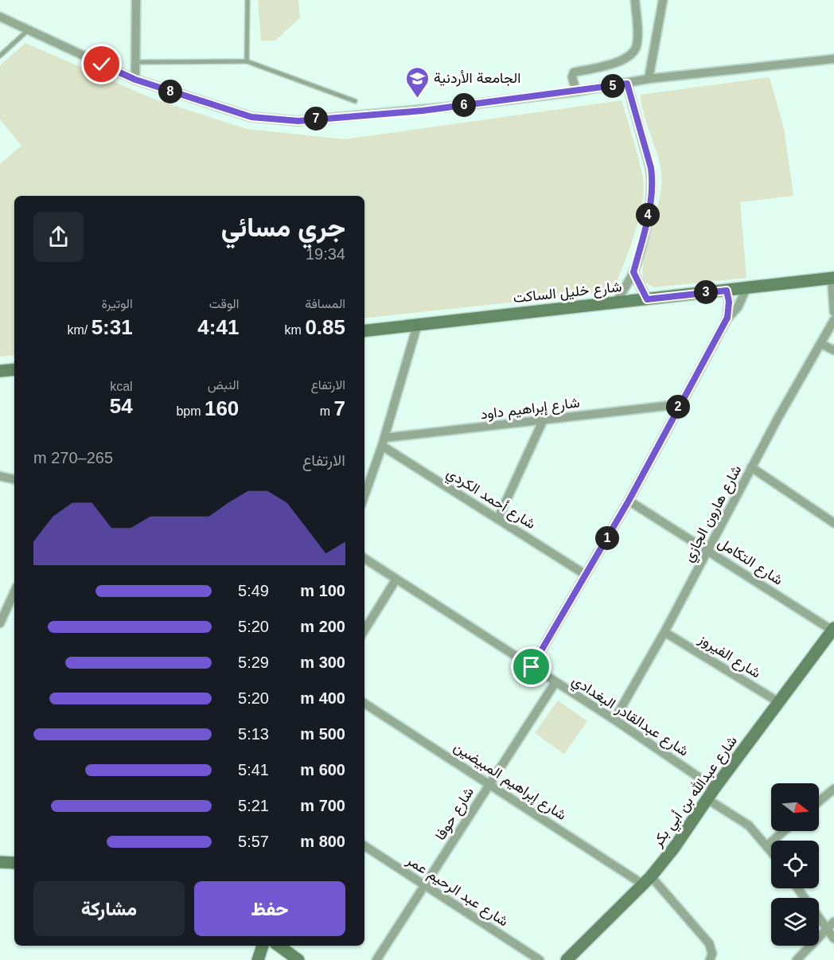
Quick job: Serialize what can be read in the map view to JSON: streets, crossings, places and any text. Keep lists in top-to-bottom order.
{
  "streets": {
    "street": [
      "شارع خليل الساكت",
      "شارع إبراهيم داود",
      "شارع أحمد الكردي",
      "شارع هارون الجازي",
      "شارع التكامل",
      "شارع الفيروز",
      "شارع عبدالقادر البغدادي",
      "شارع إبراهيم المبيضين",
      "شارع عبدالله بن أبي بكر",
      "شارع حوفا",
      "شارع عبد الرحيم عمر"
    ]
  },
  "crossings": [
    ["شارع إبراهيم داود", "شارع أحمد الكردي"],
    ["شارع هارون الجازي", "شارع التكامل"],
    ["شارع هارون الجازي", "شارع الفيروز"],
    ["شارع هارون الجازي", "شارع عبدالقادر البغدادي"],
    ["شارع التكامل", "شارع عبدالله بن أبي بكر"],
    ["شارع الفيروز", "شارع عبدالله بن أبي بكر"],
    ["شارع عبدالقادر البغدادي", "شارع عبدالله بن أبي بكر"],
    ["شارع عبدالقادر البغدادي", "شارع حوفا"],
    ["شارع إبراهيم المبيضين", "شارع عبدالله بن أبي بكر"],
    ["شارع إبراهيم المبيضين", "شارع حوفا"],
    ["شارع حوفا", "شارع عبد الرحيم عمر"]
  ],
  "places": {
    "school or university": ["الجامعة الأردنية"]
  },
  "north": "right",
  "page": {
    "pins": [
      "5",
      "8",
      "6",
      "7",
      "4",
      "3",
      "2",
      "1"
    ],
    "heading": ["جري مسائي", "19:34"],
    "stats": [
      ["المسافة", "0.85 km"],
      ["الوقت", "4:41"],
      ["الوتيرة", "5:31 /km"],
      ["الارتفاع", "7 m"],
      ["النبض", "160 bpm"],
      ["kcal", "54"]
    ],
    "chart": ["الارتفاع", "265–270 m"],
    "list": [
      {
        "name": "100 m",
        "note": "5:49"
      },
      {
        "name": "200 m",
        "note": "5:20"
      },
      {
        "name": "300 m",
        "note": "5:29"
      },
      {
        "name": "400 m",
        "note": "5:20"
      },
      {
        "name": "500 m",
        "note": "5:13"
      },
      {
        "name": "600 m",
        "note": "5:41"
      },
      {
        "name": "700 m",
        "note": "5:21"
      },
      {
        "name": "800 m",
        "note": "5:57"
      }
    ],
    "buttons": ["حفظ", "مشاركة"]
  }
}
